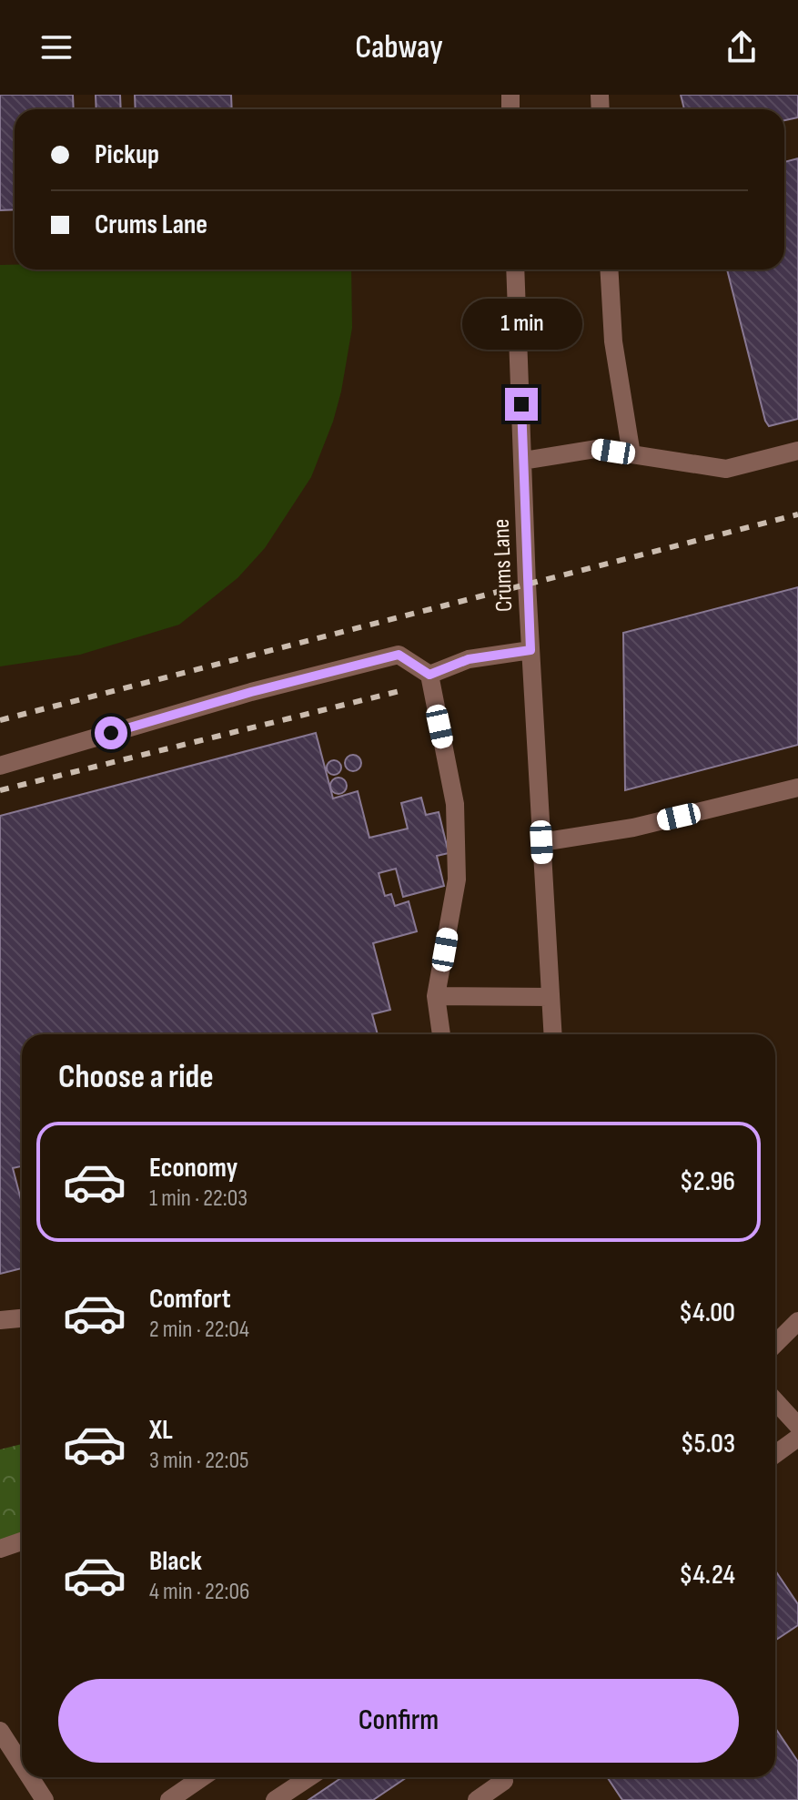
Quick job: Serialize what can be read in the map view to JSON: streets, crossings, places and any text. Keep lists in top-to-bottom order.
{
  "streets": {
    "street": ["Crums Lane"]
  },
  "page": {
    "header": "Cabway",
    "banner": ["Pickup", "Crums Lane"],
    "bubble": "1 min",
    "heading": "Choose a ride",
    "list": [
      {
        "name": "Economy",
        "note": "1 min · 22:03",
        "value": "$2.96"
      },
      {
        "name": "Comfort",
        "note": "2 min · 22:04",
        "value": "$4.00"
      },
      {
        "name": "XL",
        "note": "3 min · 22:05",
        "value": "$5.03"
      },
      {
        "name": "Black",
        "note": "4 min · 22:06",
        "value": "$4.24"
      }
    ],
    "buttons": "Confirm"
  }
}
